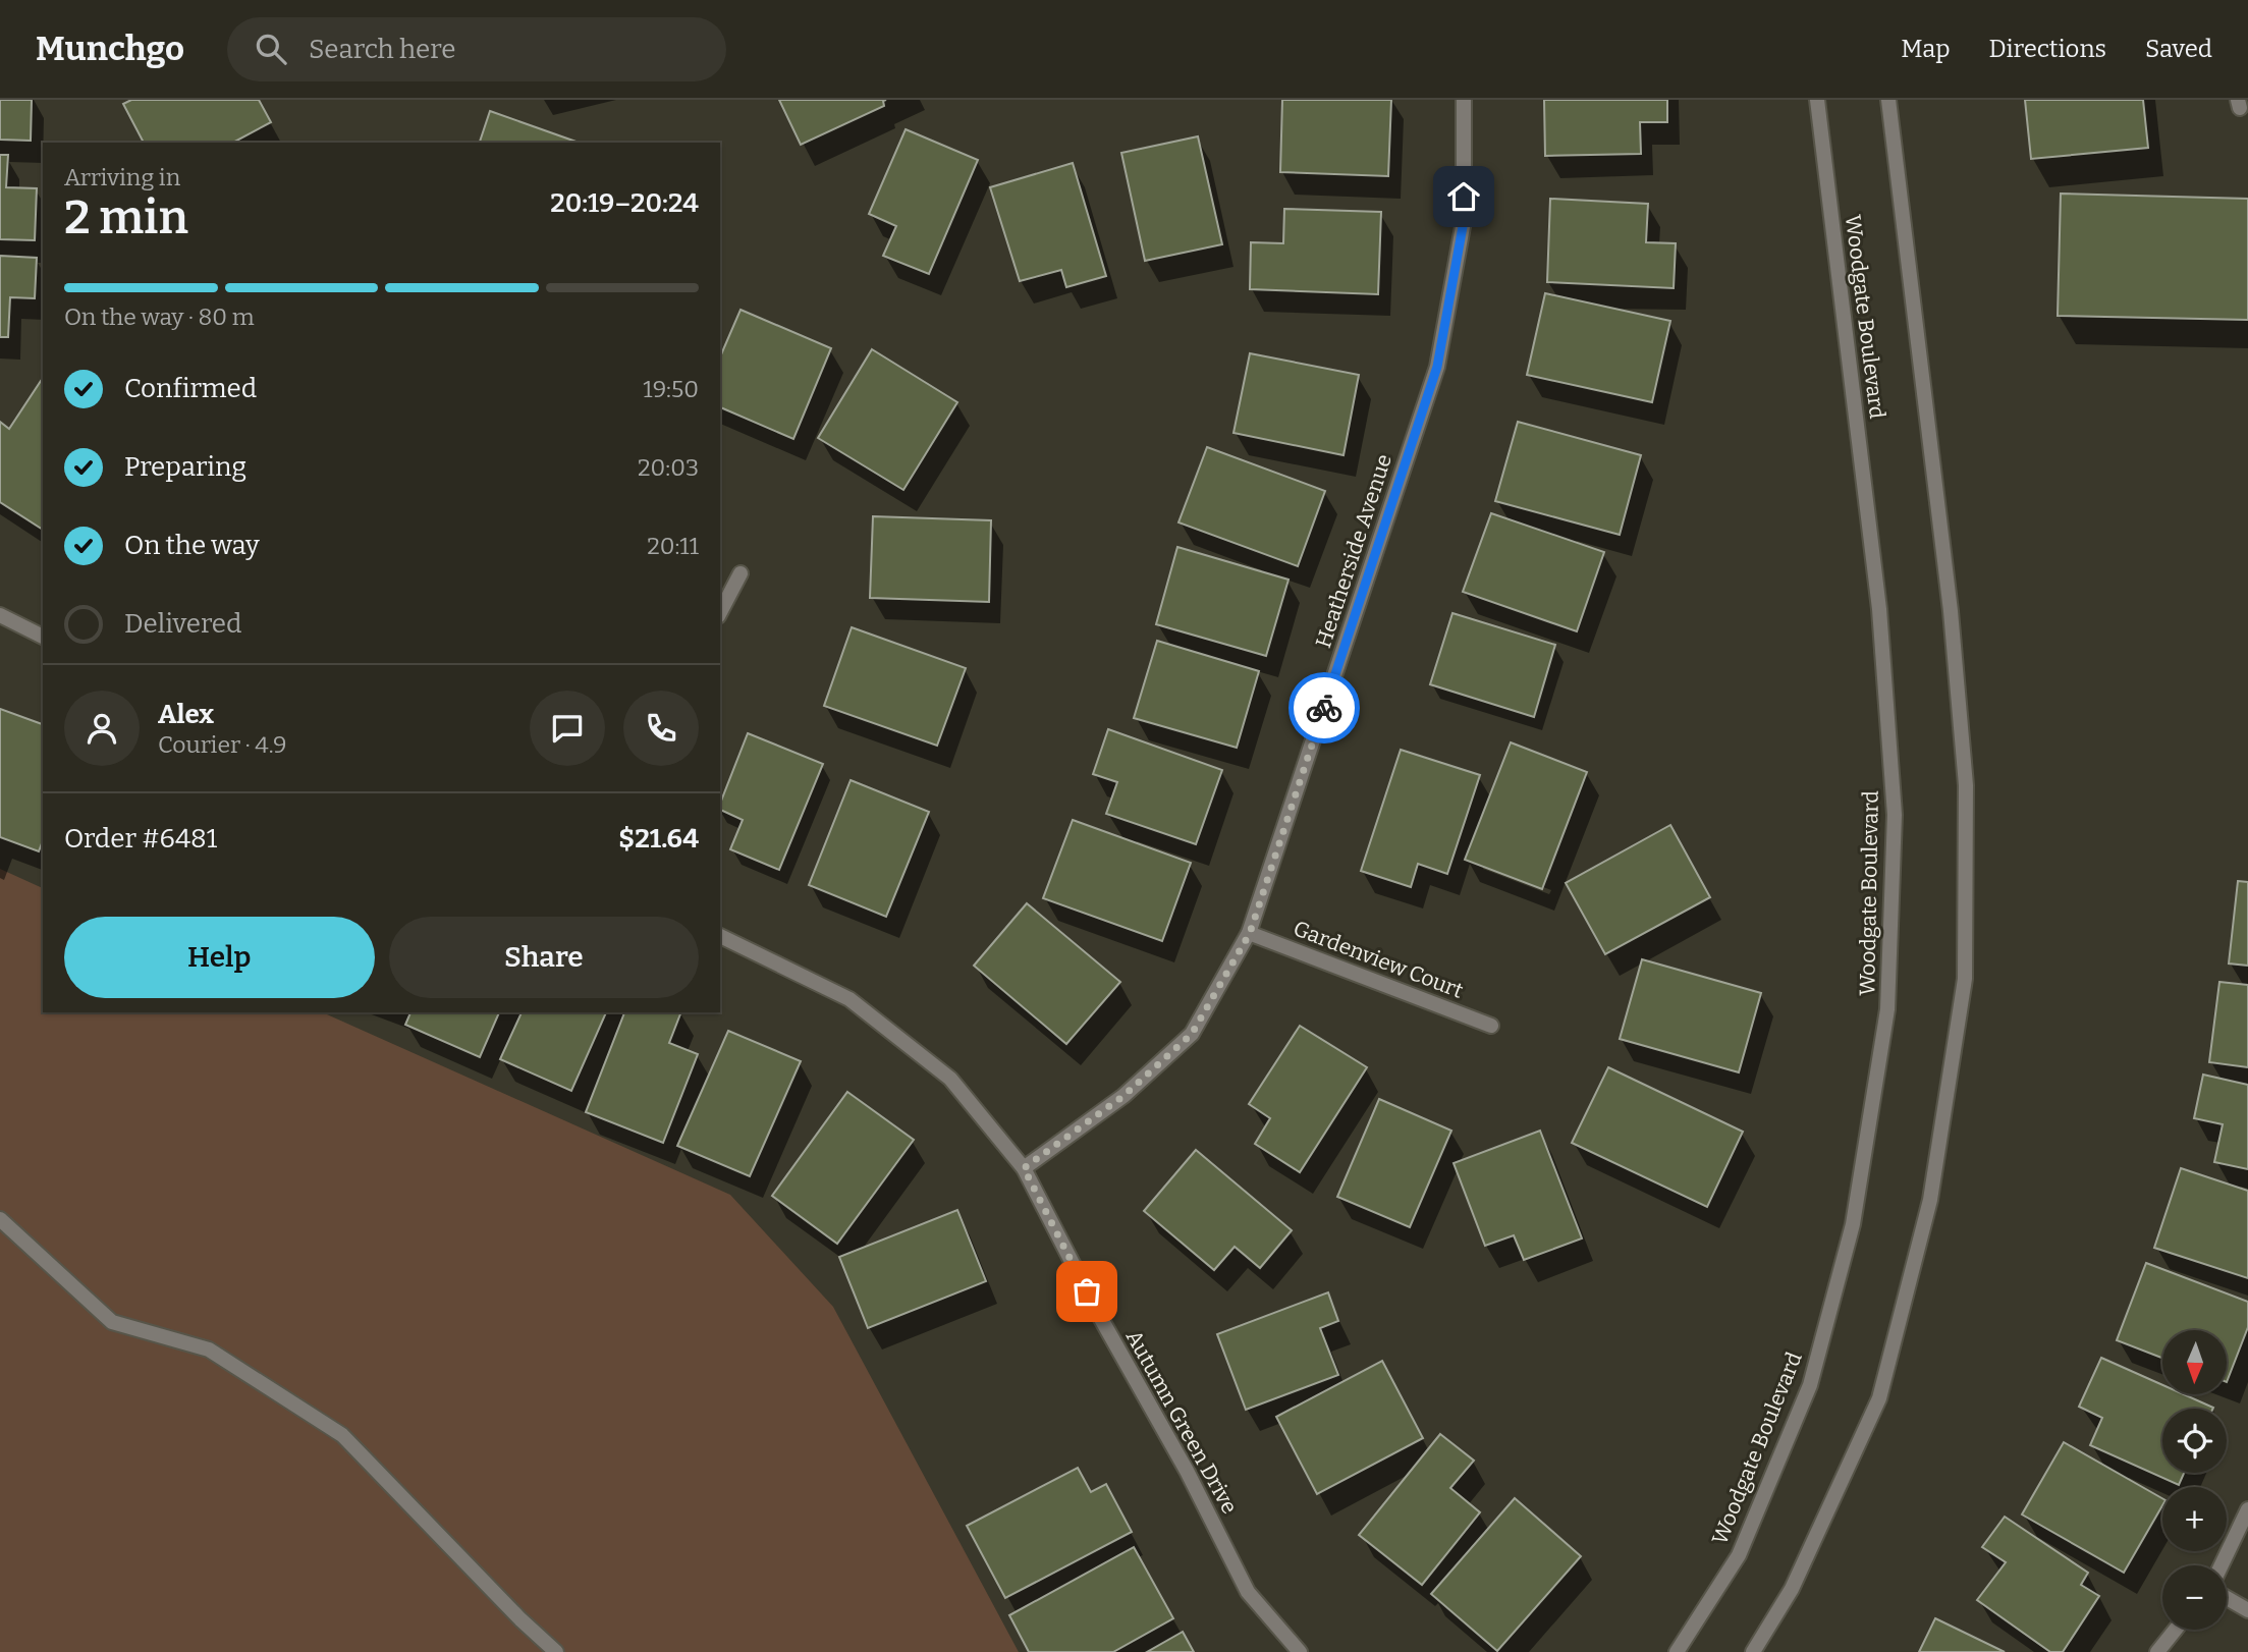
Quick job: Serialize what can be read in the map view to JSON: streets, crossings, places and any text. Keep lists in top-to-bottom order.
{
  "streets": {
    "street": [
      "Woodgate Boulevard",
      "Heatherside Avenue",
      "Gardenview Court",
      "Autumn Green Drive"
    ]
  },
  "crossings": [
    ["Heatherside Avenue", "Gardenview Court"],
    ["Heatherside Avenue", "Autumn Green Drive"]
  ],
  "north": "bottom",
  "page": {
    "header": "Munchgo",
    "search": "Search here",
    "nav": ["Map", "Directions", "Saved"],
    "heading": ["2 min", "Arriving in", "20:19–20:24"],
    "panel": [
      "Alex",
      "Courier · 4.9",
      "Order #6481",
      "$21.64"
    ],
    "bar": "On the way · 80 m",
    "list": [
      ["Confirmed", "19:50"],
      ["Preparing", "20:03"],
      ["On the way", "20:11"],
      "Delivered"
    ],
    "buttons": ["Help", "Share"],
    "map_buttons": ["+", "−"]
  }
}
